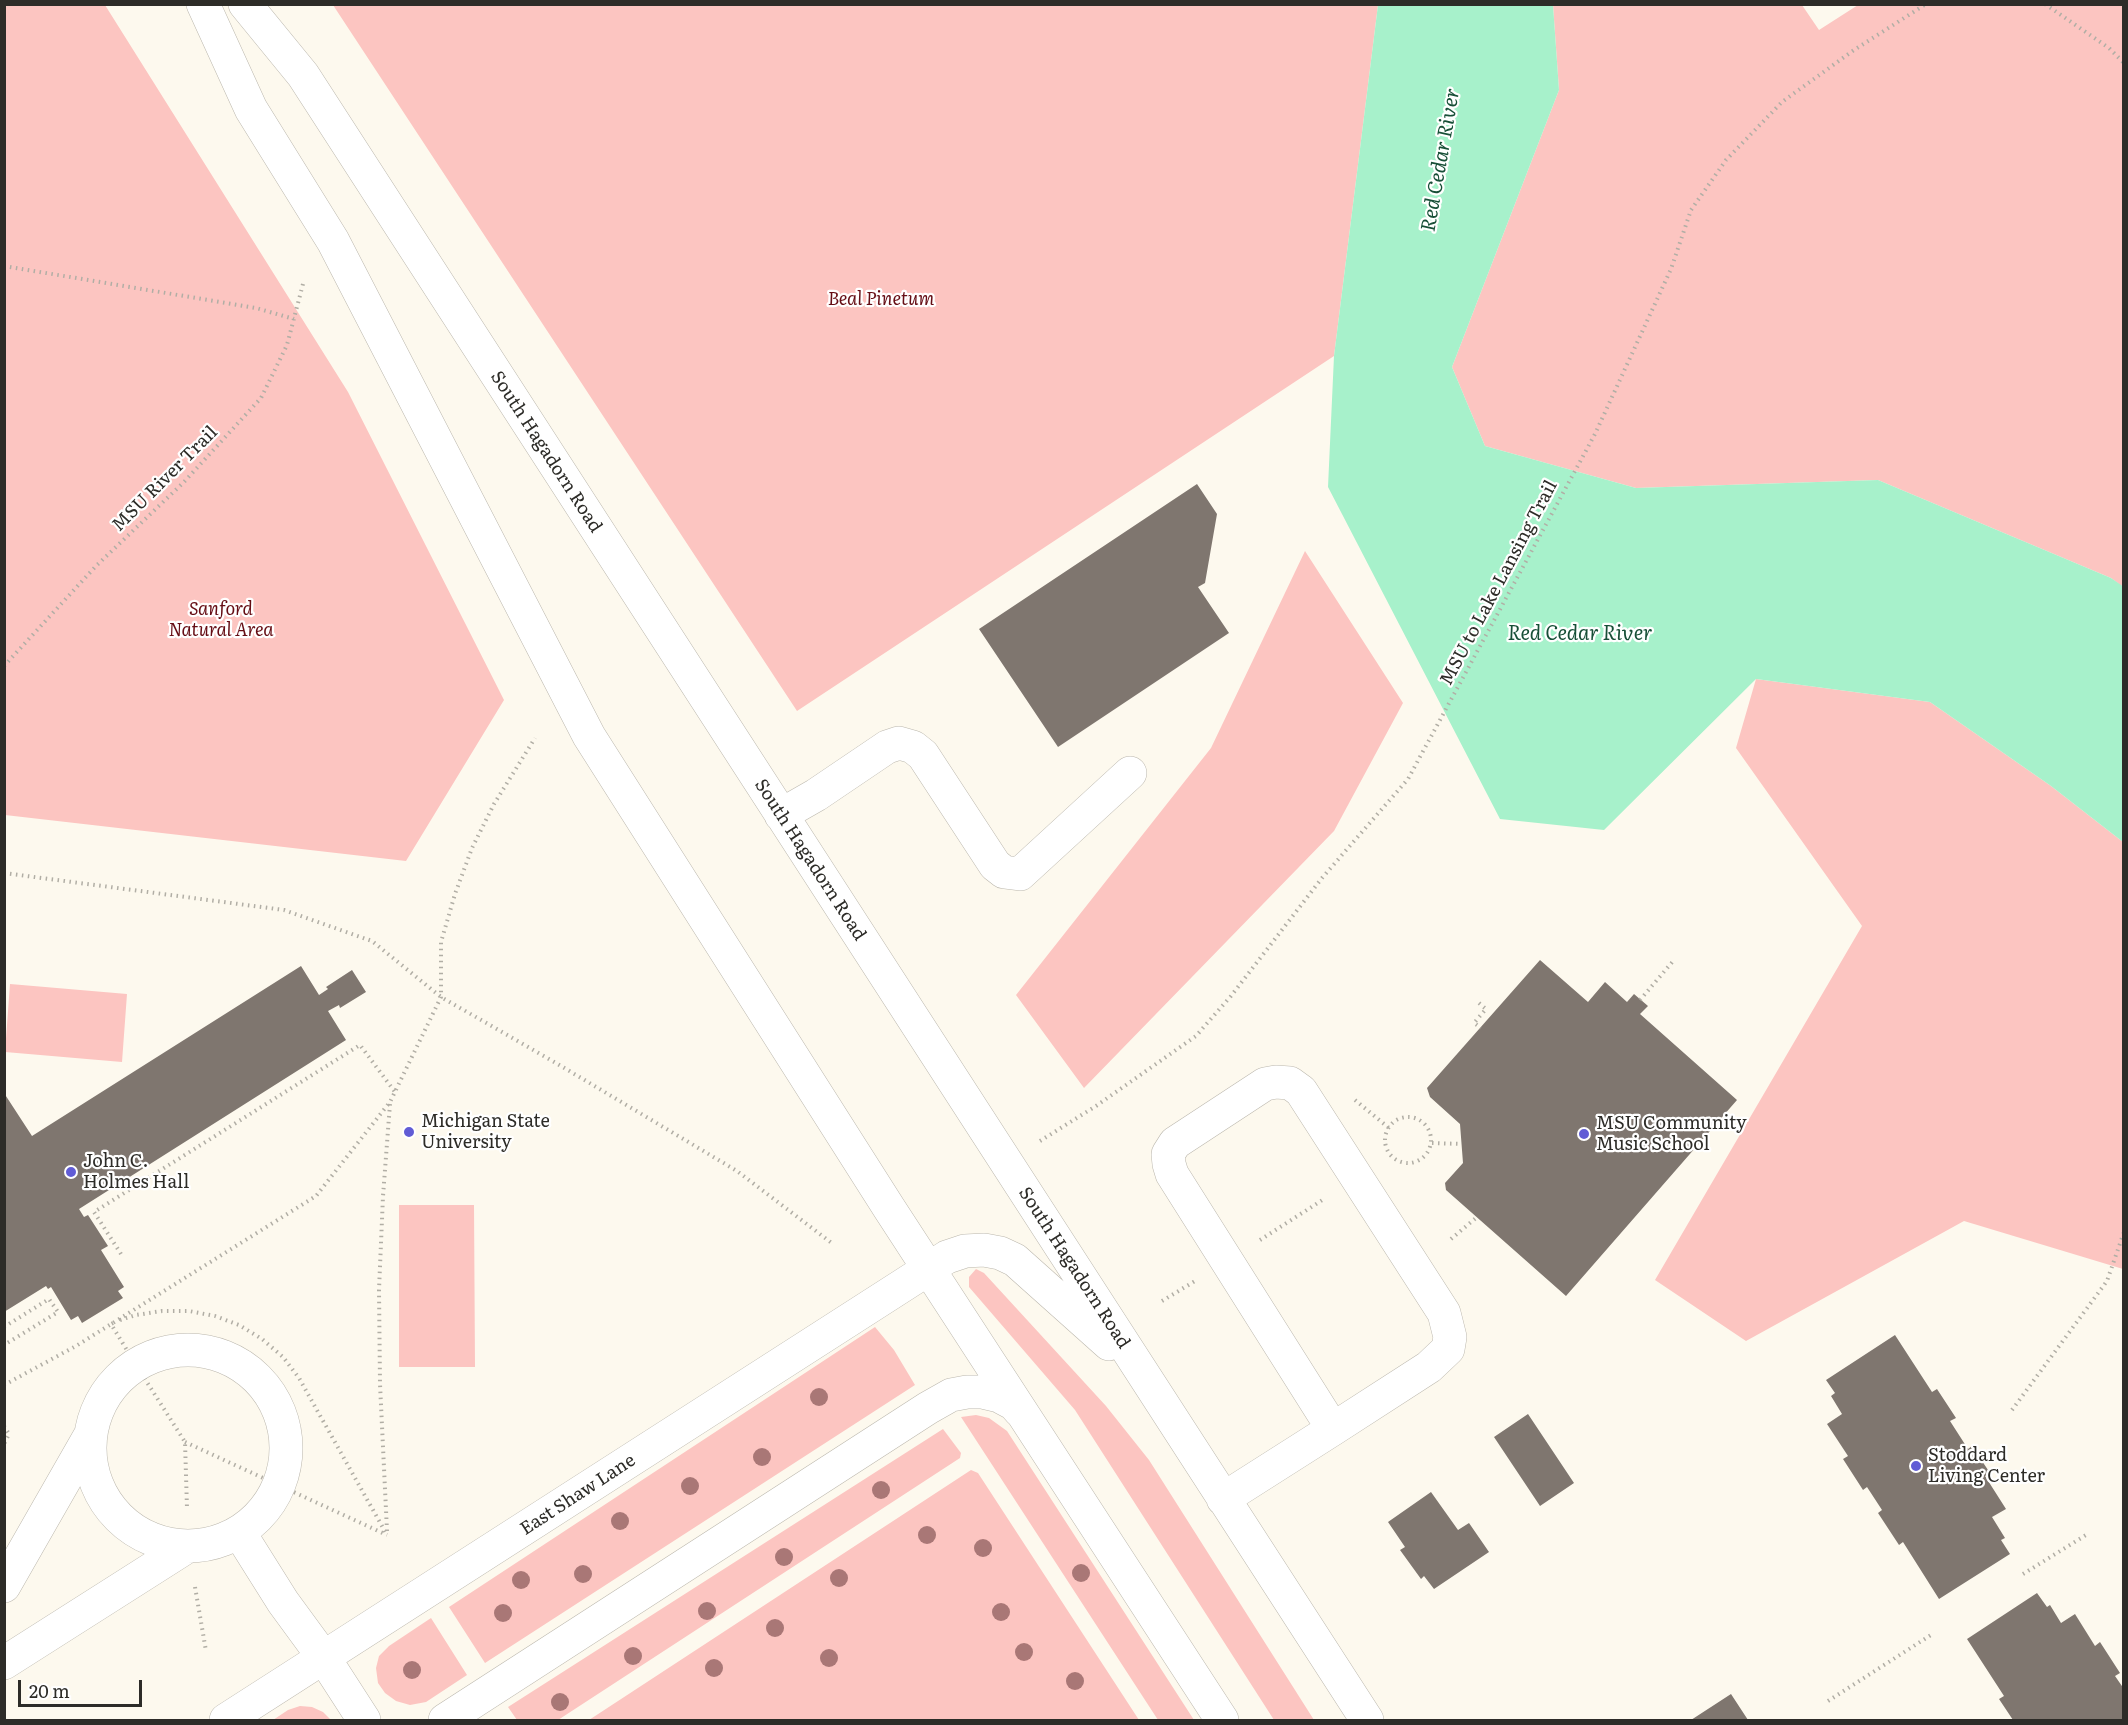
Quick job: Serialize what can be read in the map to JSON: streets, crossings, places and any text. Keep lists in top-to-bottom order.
{
  "streets": {
    "street": ["South Hagadorn Road", "East Shaw Lane"],
    "path": ["MSU River Trail", "MSU to Lake Lansing Trail"]
  },
  "crossings": [
    ["South Hagadorn Road", "East Shaw Lane"]
  ],
  "water": ["Red Cedar River"],
  "parks": ["Beal Pinetum", "Sanford Natural Area"],
  "places": [
    "Michigan State University",
    "MSU Community Music School",
    "John C. Holmes Hall",
    "Stoddard Living Center"
  ],
  "scale_bar": "20 m"
}
